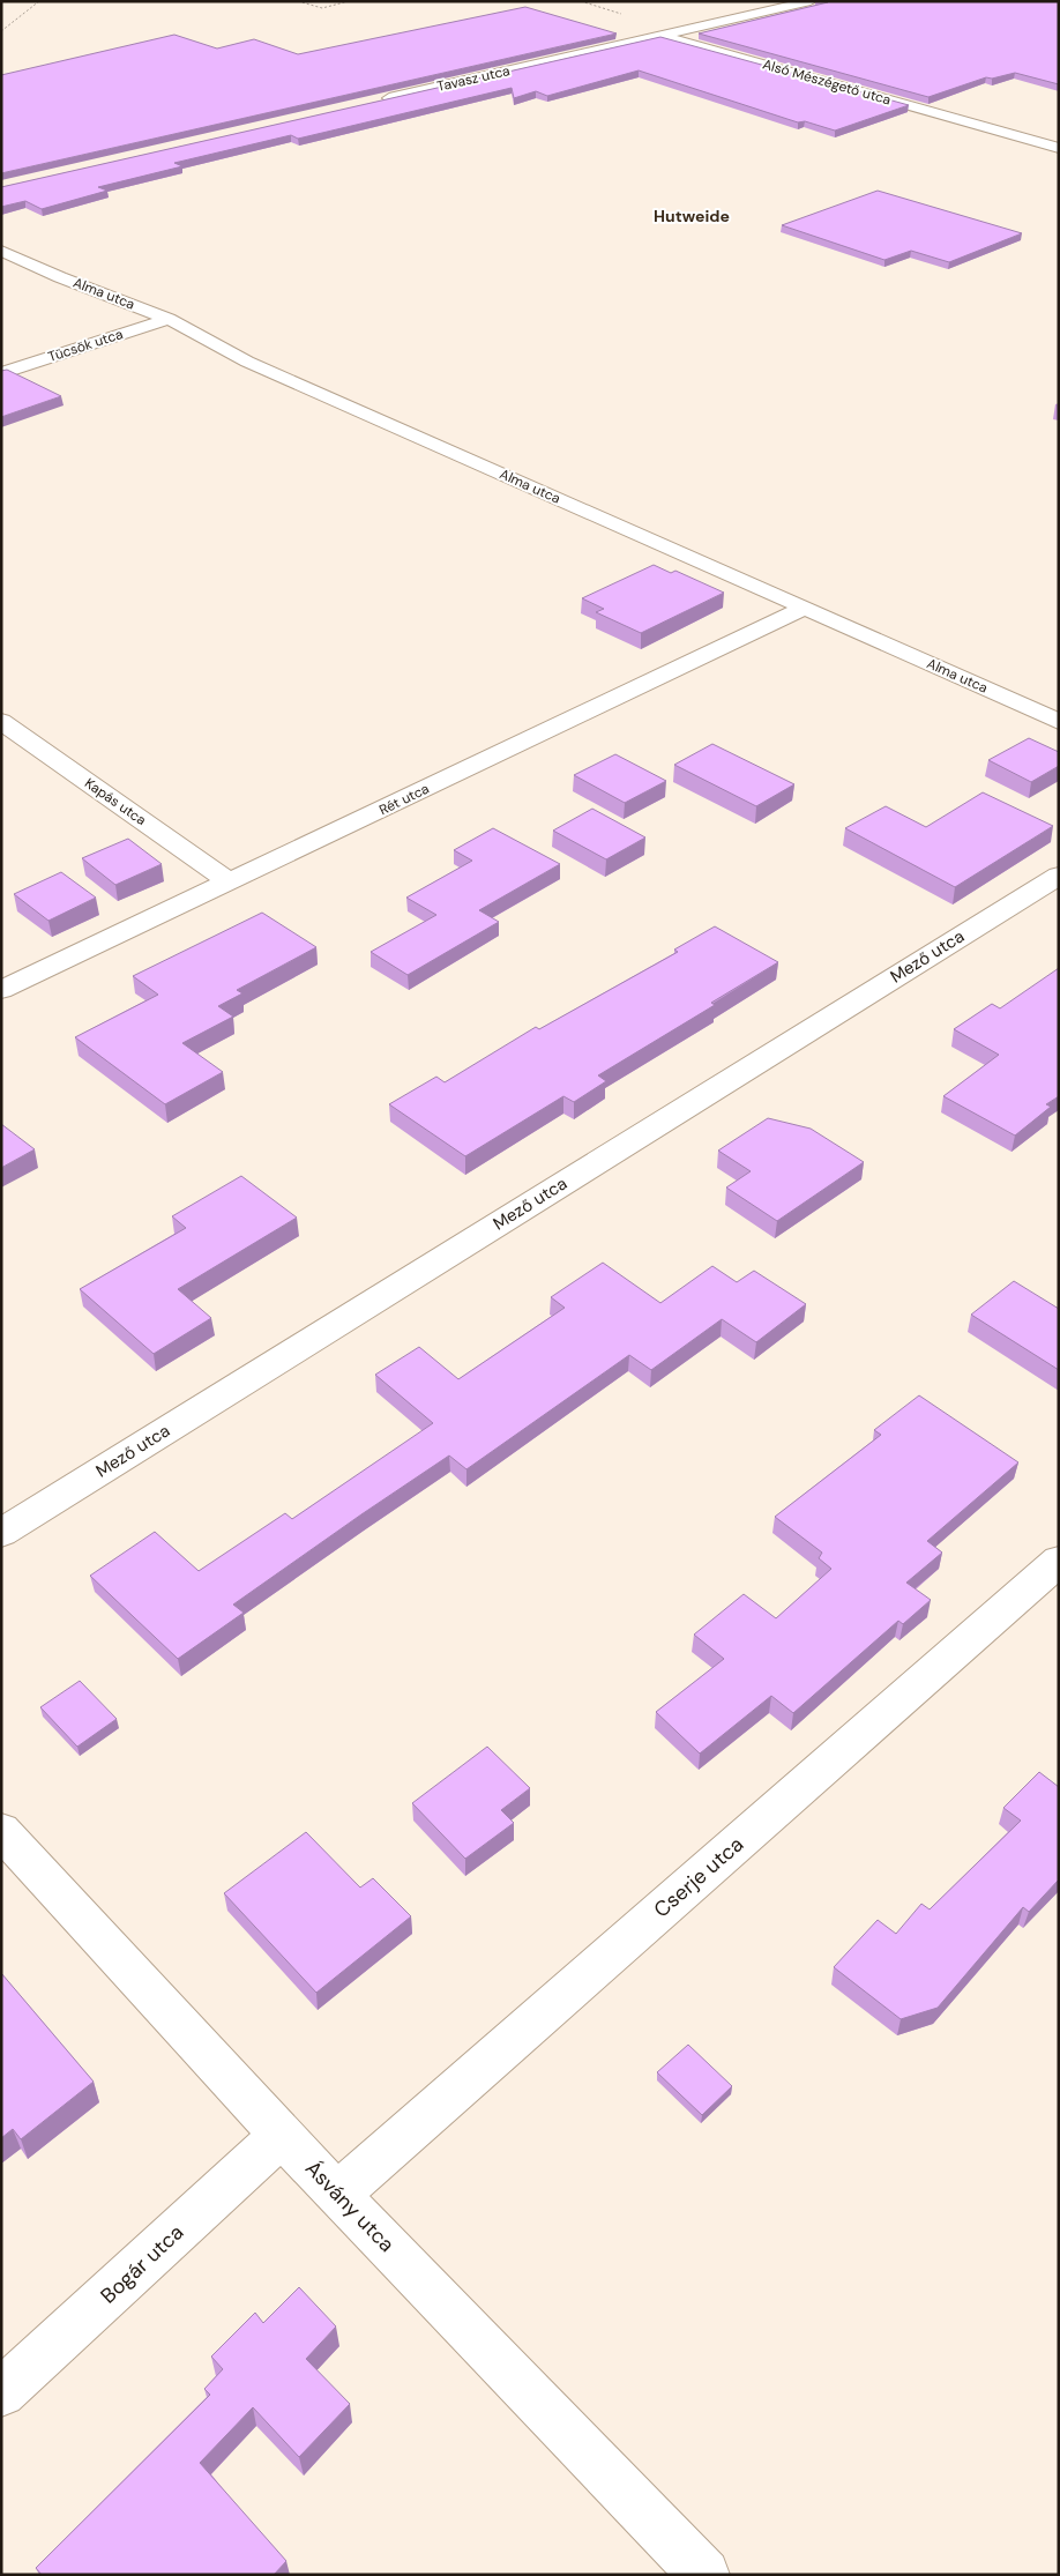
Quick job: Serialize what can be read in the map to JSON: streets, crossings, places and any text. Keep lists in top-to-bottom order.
{
  "streets": {
    "street": [
      "Tavasz utca",
      "Alsó Mészégető utca",
      "Alma utca",
      "Tücsök utca",
      "Rét utca",
      "Kapás utca",
      "Mező utca",
      "Cserje utca",
      "Ásvány utca",
      "Bogár utca"
    ]
  },
  "crossings": [
    ["Tavasz utca", "Alsó Mészégető utca"],
    ["Alma utca", "Tücsök utca"],
    ["Alma utca", "Rét utca"],
    ["Rét utca", "Kapás utca"],
    ["Cserje utca", "Ásvány utca"],
    ["Ásvány utca", "Bogár utca"]
  ],
  "districts": ["Hutweide"]
}
